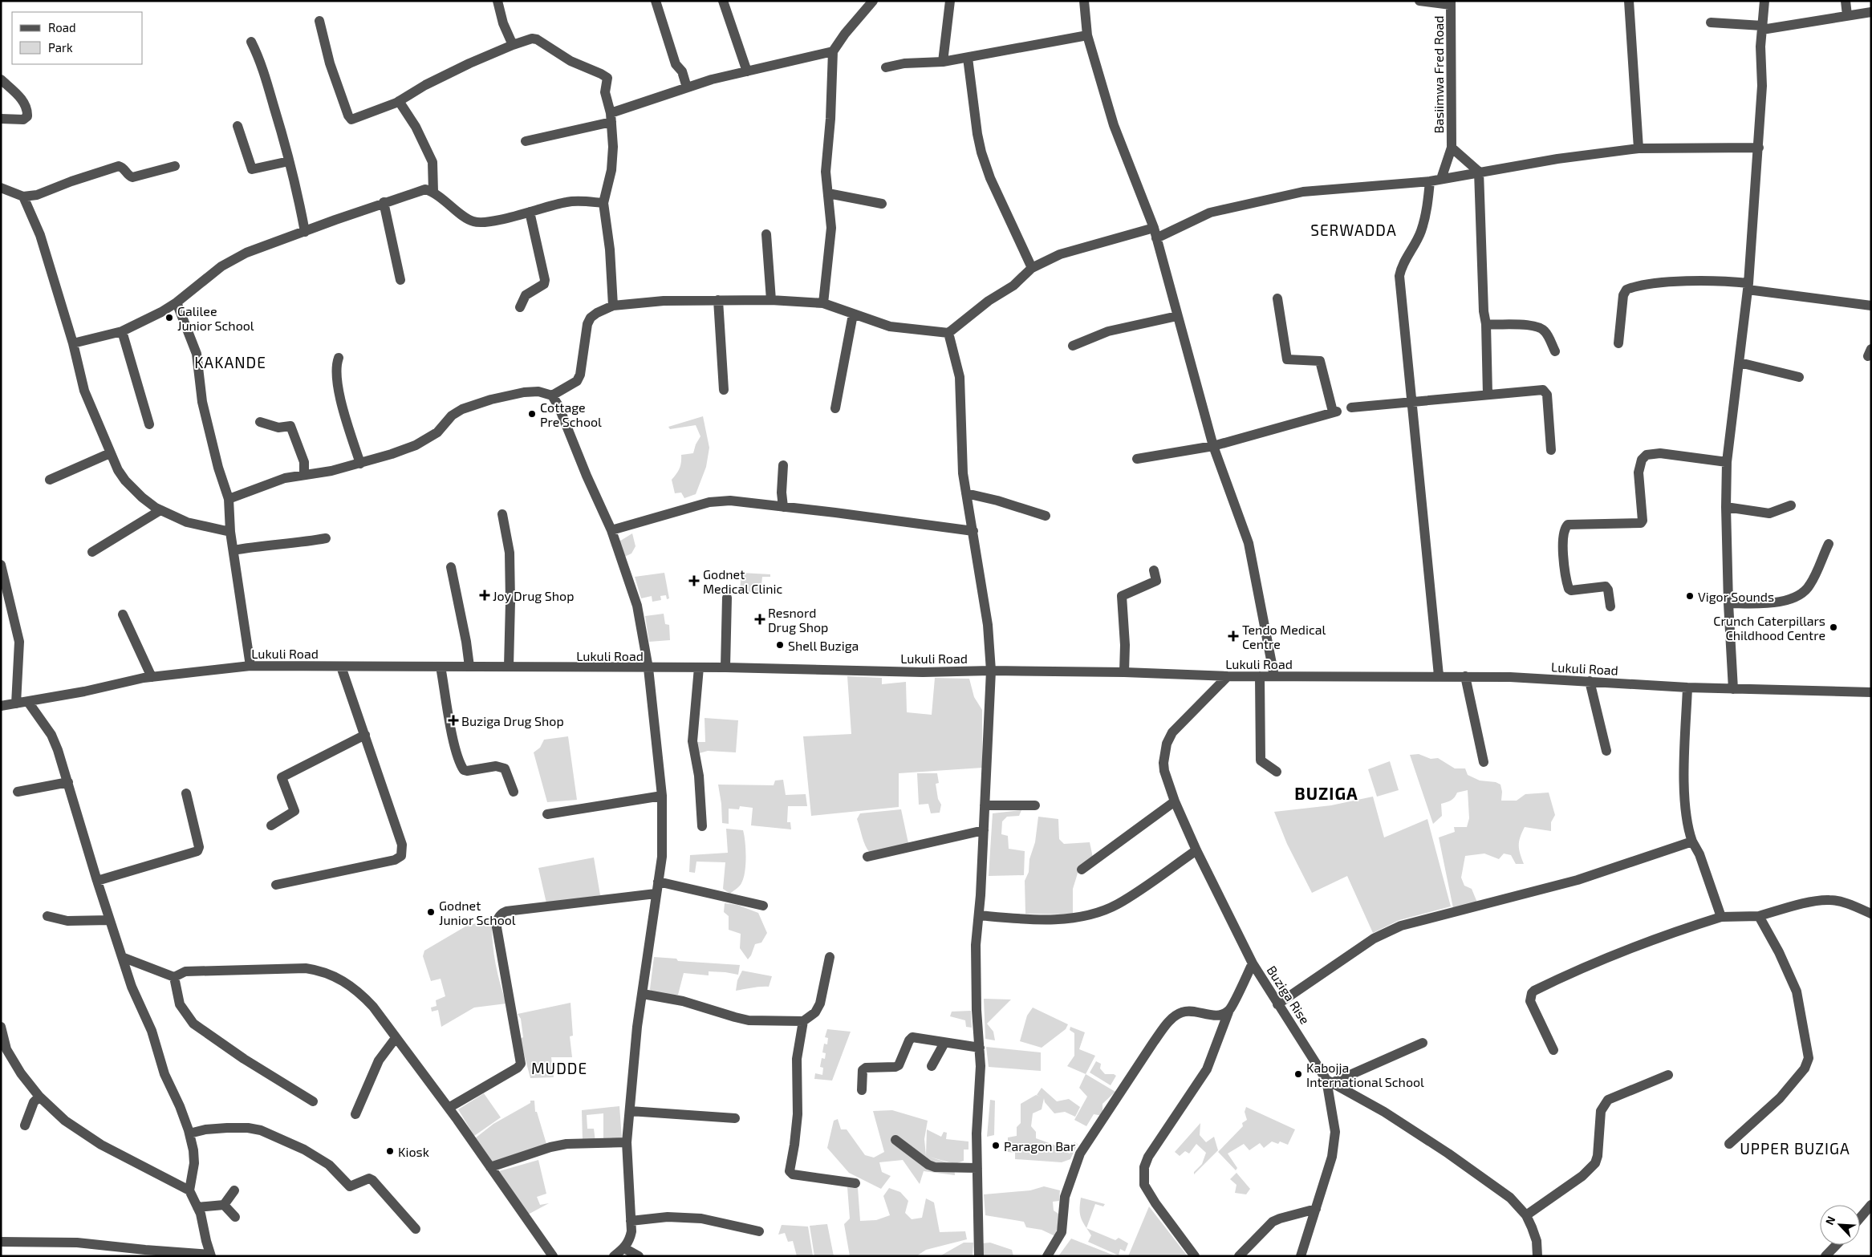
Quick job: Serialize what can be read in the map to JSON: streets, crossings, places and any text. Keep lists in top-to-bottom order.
{
  "streets": {
    "street": ["Basiimwa Fred Road", "Lukuli Road", "Buziga Rise"]
  },
  "crossings": [
    ["Lukuli Road", "Buziga Rise"]
  ],
  "districts": [
    "SERWADDA",
    "KAKANDE",
    "BUZIGA",
    "MUDDE",
    "UPPER BUZIGA"
  ],
  "places": {
    "other": [
      "Galilee Junior School",
      "Cottage Pre School",
      "Vigor Sounds",
      "Crunch Caterpillars Childhood Centre",
      "Shell Buziga",
      "Godnet Junior School",
      "Kabojja International School",
      "Paragon Bar",
      "Kiosk"
    ],
    "health": [
      "Godnet Medical Clinic",
      "Joy Drug Shop",
      "Resnord Drug Shop",
      "Tendo Medical Centre",
      "Buziga Drug Shop"
    ]
  },
  "legend": ["Road", "Park"],
  "north": "top left"
}
